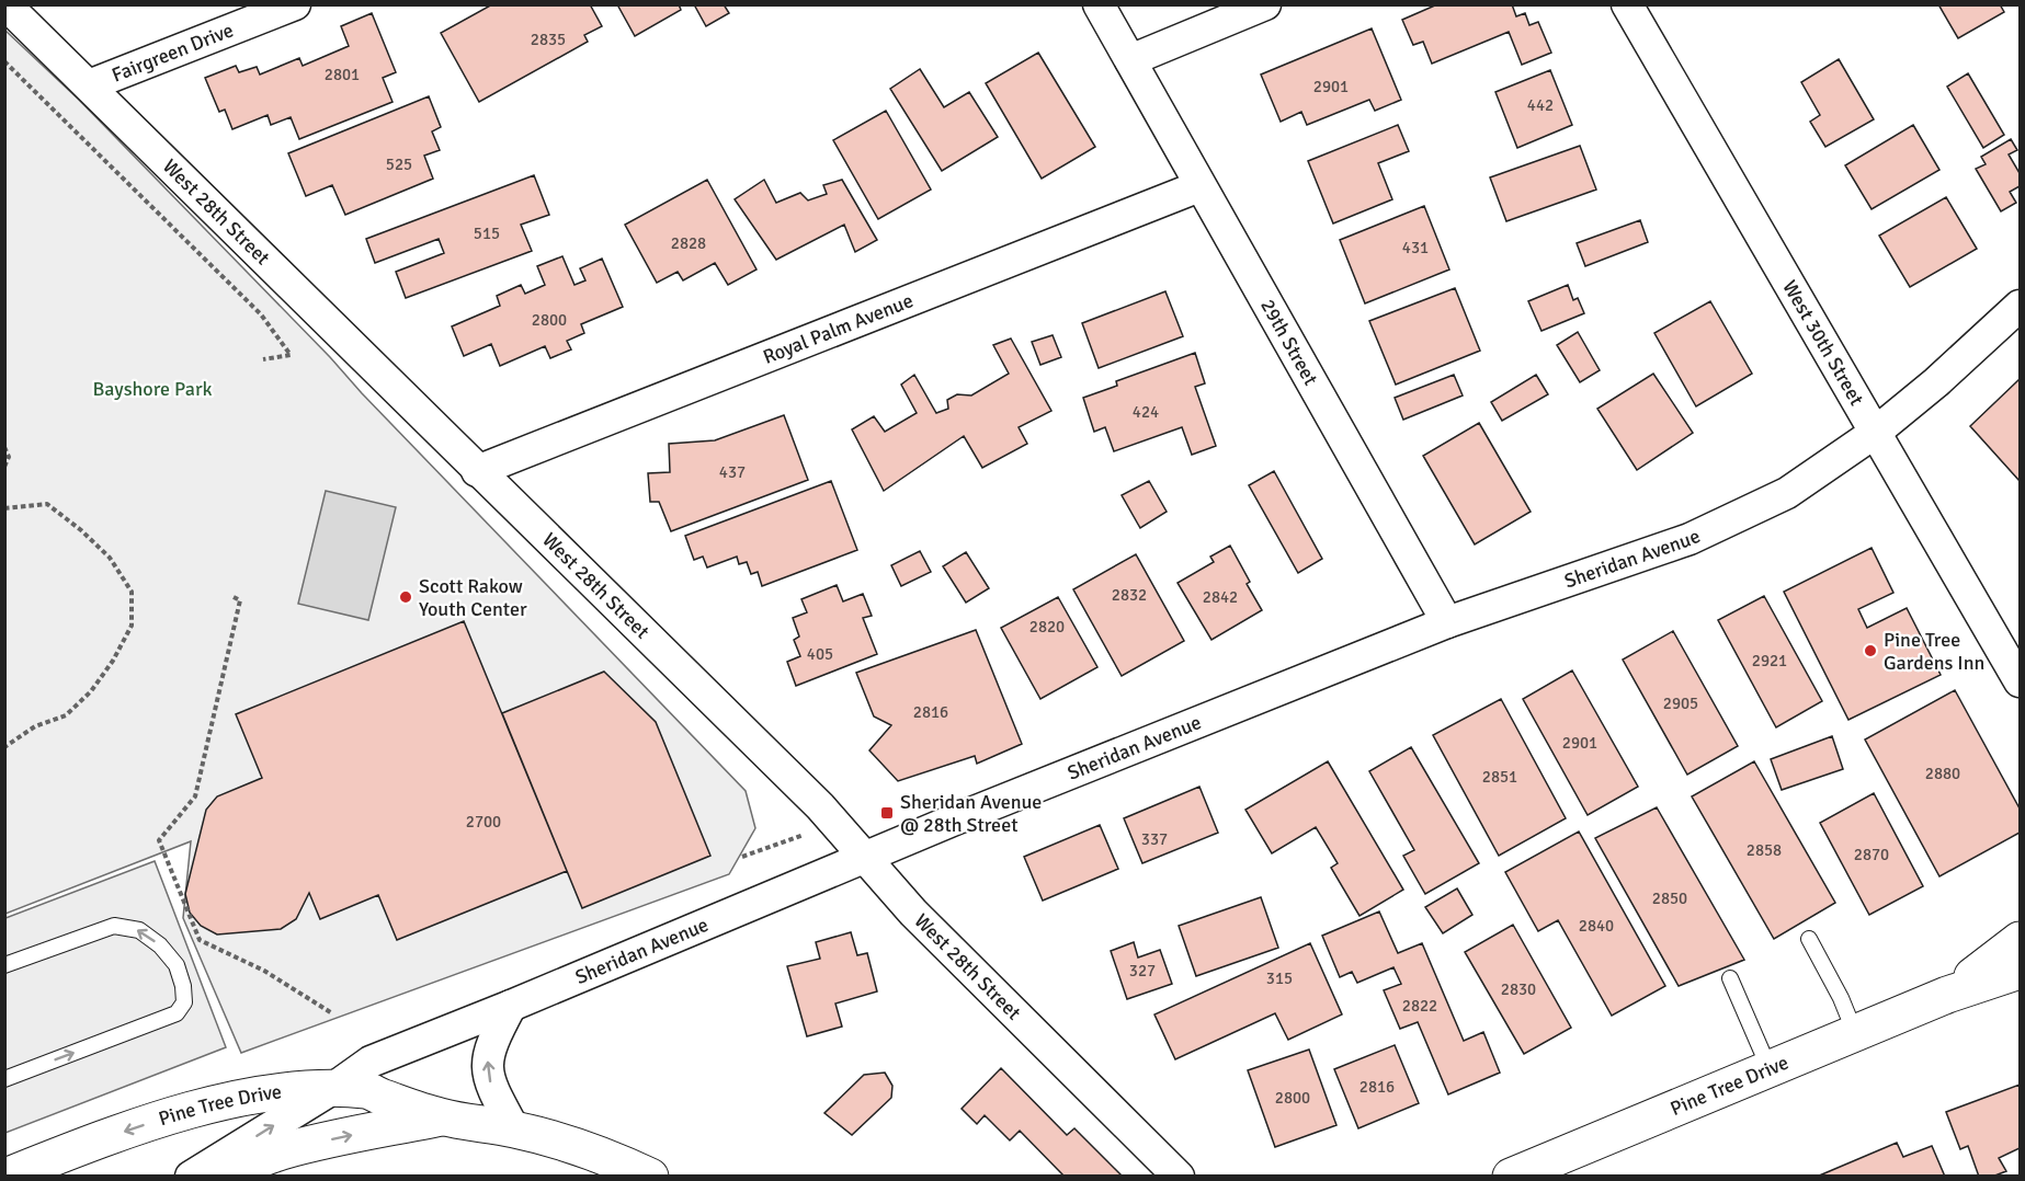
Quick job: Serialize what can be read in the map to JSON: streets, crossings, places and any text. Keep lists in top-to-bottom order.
{
  "streets": {
    "main road": ["Pine Tree Drive"],
    "street": [
      "Fairgreen Drive",
      "West 28th Street",
      "Royal Palm Avenue",
      "29th Street",
      "West 30th Street",
      "Sheridan Avenue"
    ]
  },
  "crossings": [
    ["Fairgreen Drive", "West 28th Street"],
    ["West 28th Street", "Royal Palm Avenue"],
    ["West 28th Street", "Sheridan Avenue"],
    ["Royal Palm Avenue", "29th Street"],
    ["29th Street", "Sheridan Avenue"],
    ["West 30th Street", "Sheridan Avenue"],
    ["Sheridan Avenue", "Pine Tree Drive"]
  ],
  "parks": ["Bayshore Park"],
  "places": {
    "other": ["Scott Rakow Youth Center", "Pine Tree Gardens Inn"],
    "transit": ["Sheridan Avenue @ 28th Street"]
  },
  "house_numbers": [
    "2835",
    "2801",
    "2901",
    "442",
    "525",
    "515",
    "2828",
    "431",
    "2800",
    "424",
    "437",
    "2832",
    "2842",
    "2820",
    "405",
    "2921",
    "2905",
    "2816",
    "2901",
    "2880",
    "2851",
    "2700",
    "337",
    "2858",
    "2870",
    "2850",
    "2840",
    "327",
    "315",
    "2830",
    "2822",
    "2816",
    "2800"
  ]
}
